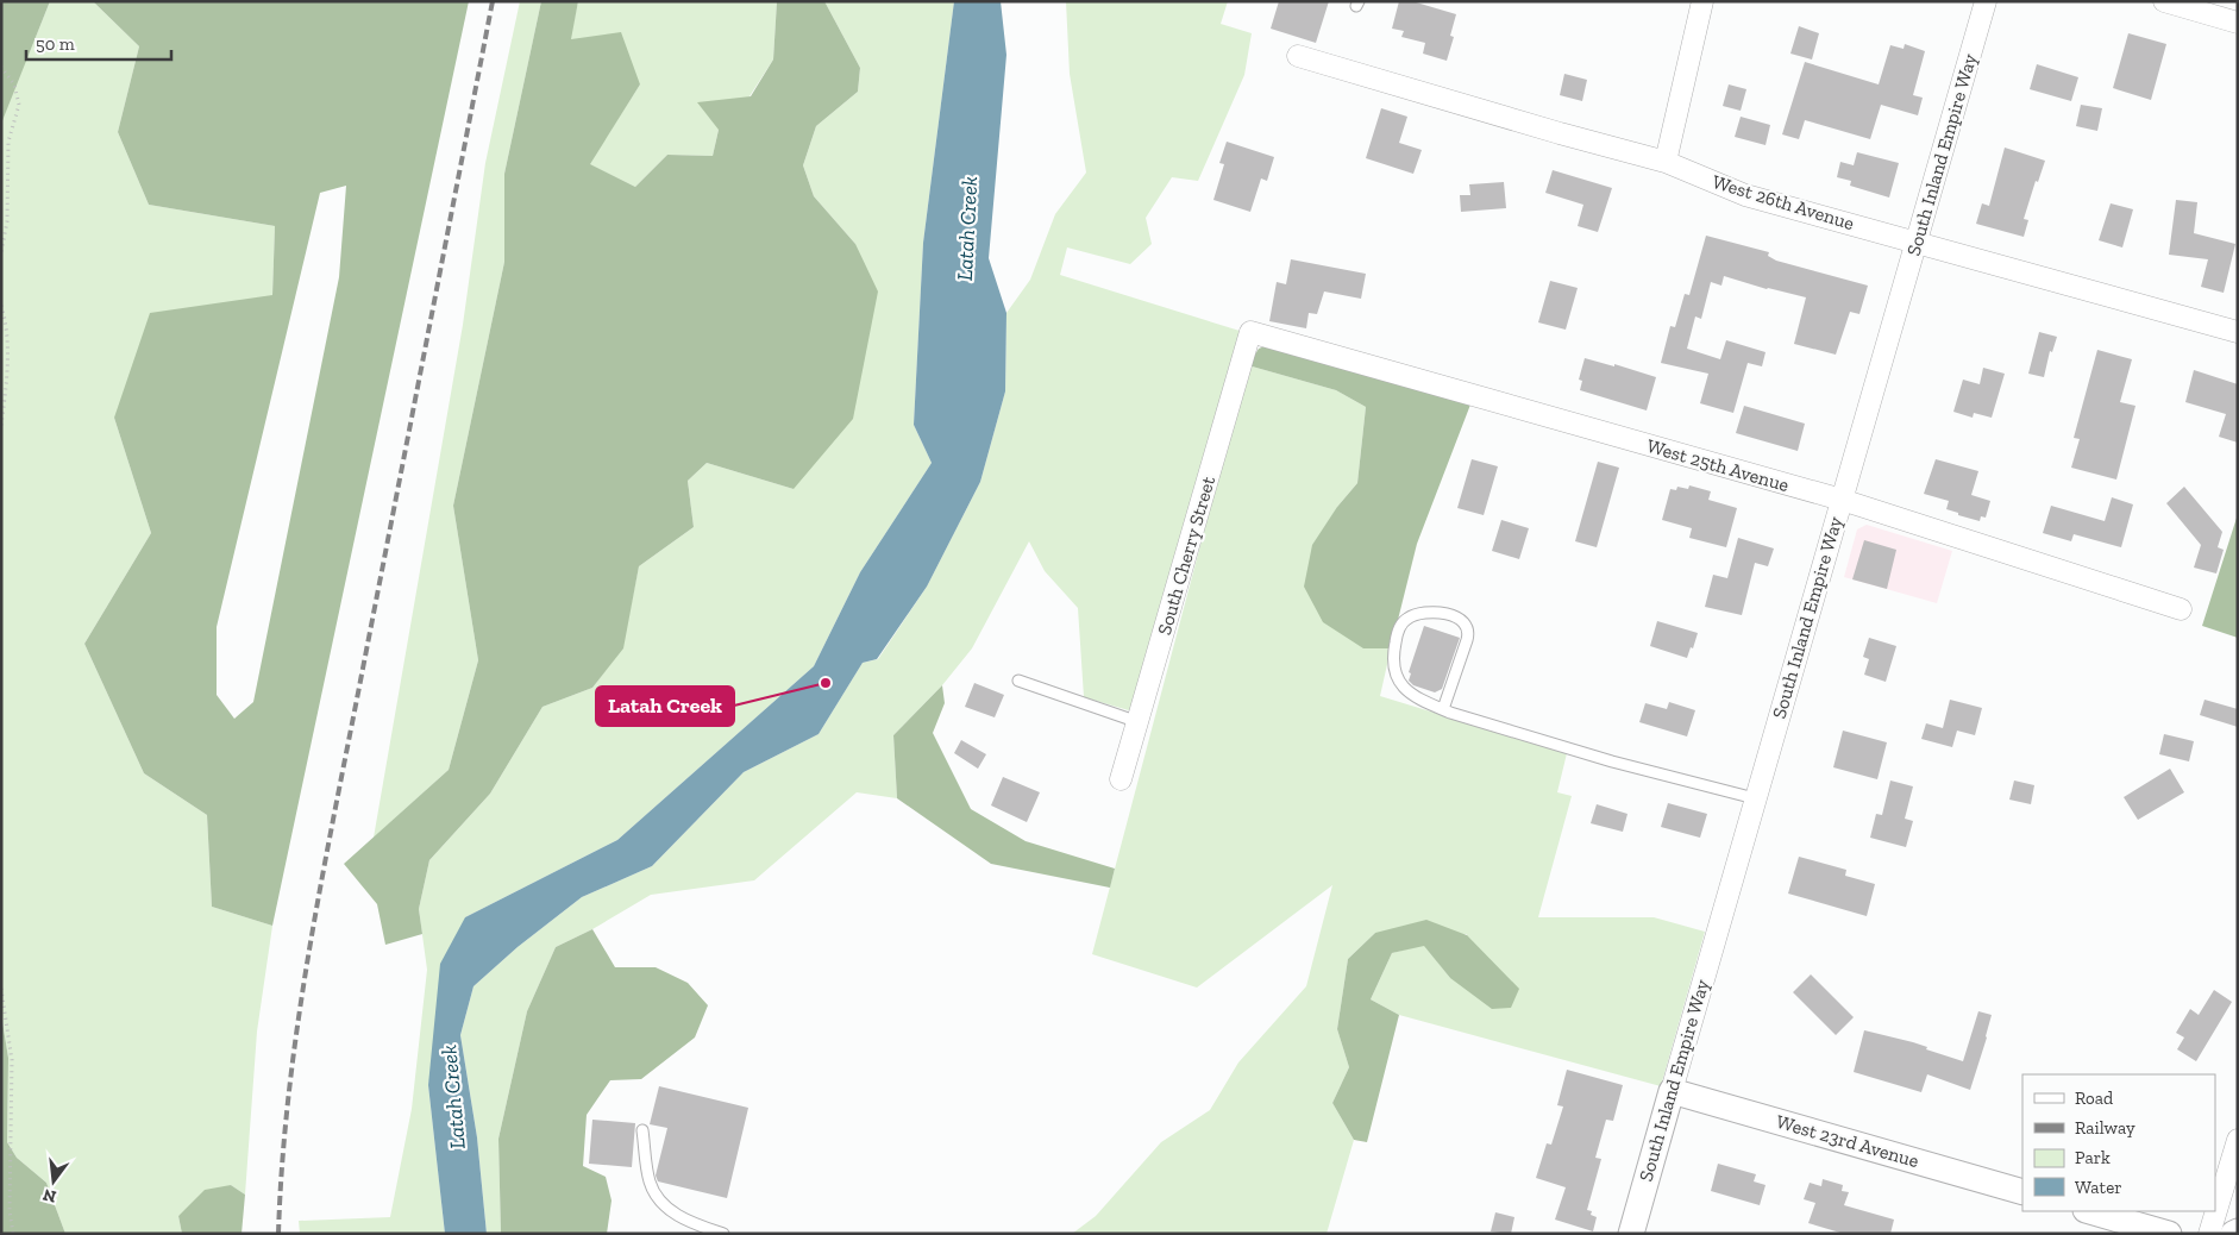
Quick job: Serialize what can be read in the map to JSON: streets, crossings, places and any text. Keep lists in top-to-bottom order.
{
  "streets": {
    "street": [
      "South Inland Empire Way",
      "West 26th Avenue",
      "West 25th Avenue",
      "South Cherry Street",
      "West 23rd Avenue"
    ]
  },
  "crossings": [
    ["South Inland Empire Way", "West 26th Avenue"],
    ["South Inland Empire Way", "West 25th Avenue"],
    ["South Inland Empire Way", "West 23rd Avenue"],
    ["West 25th Avenue", "South Cherry Street"]
  ],
  "water": ["Latah Creek"],
  "places": ["Latah Creek"],
  "legend": [
    "Road",
    "Railway",
    "Park",
    "Water"
  ],
  "scale_bar": "50 m",
  "north": "bottom"
}
